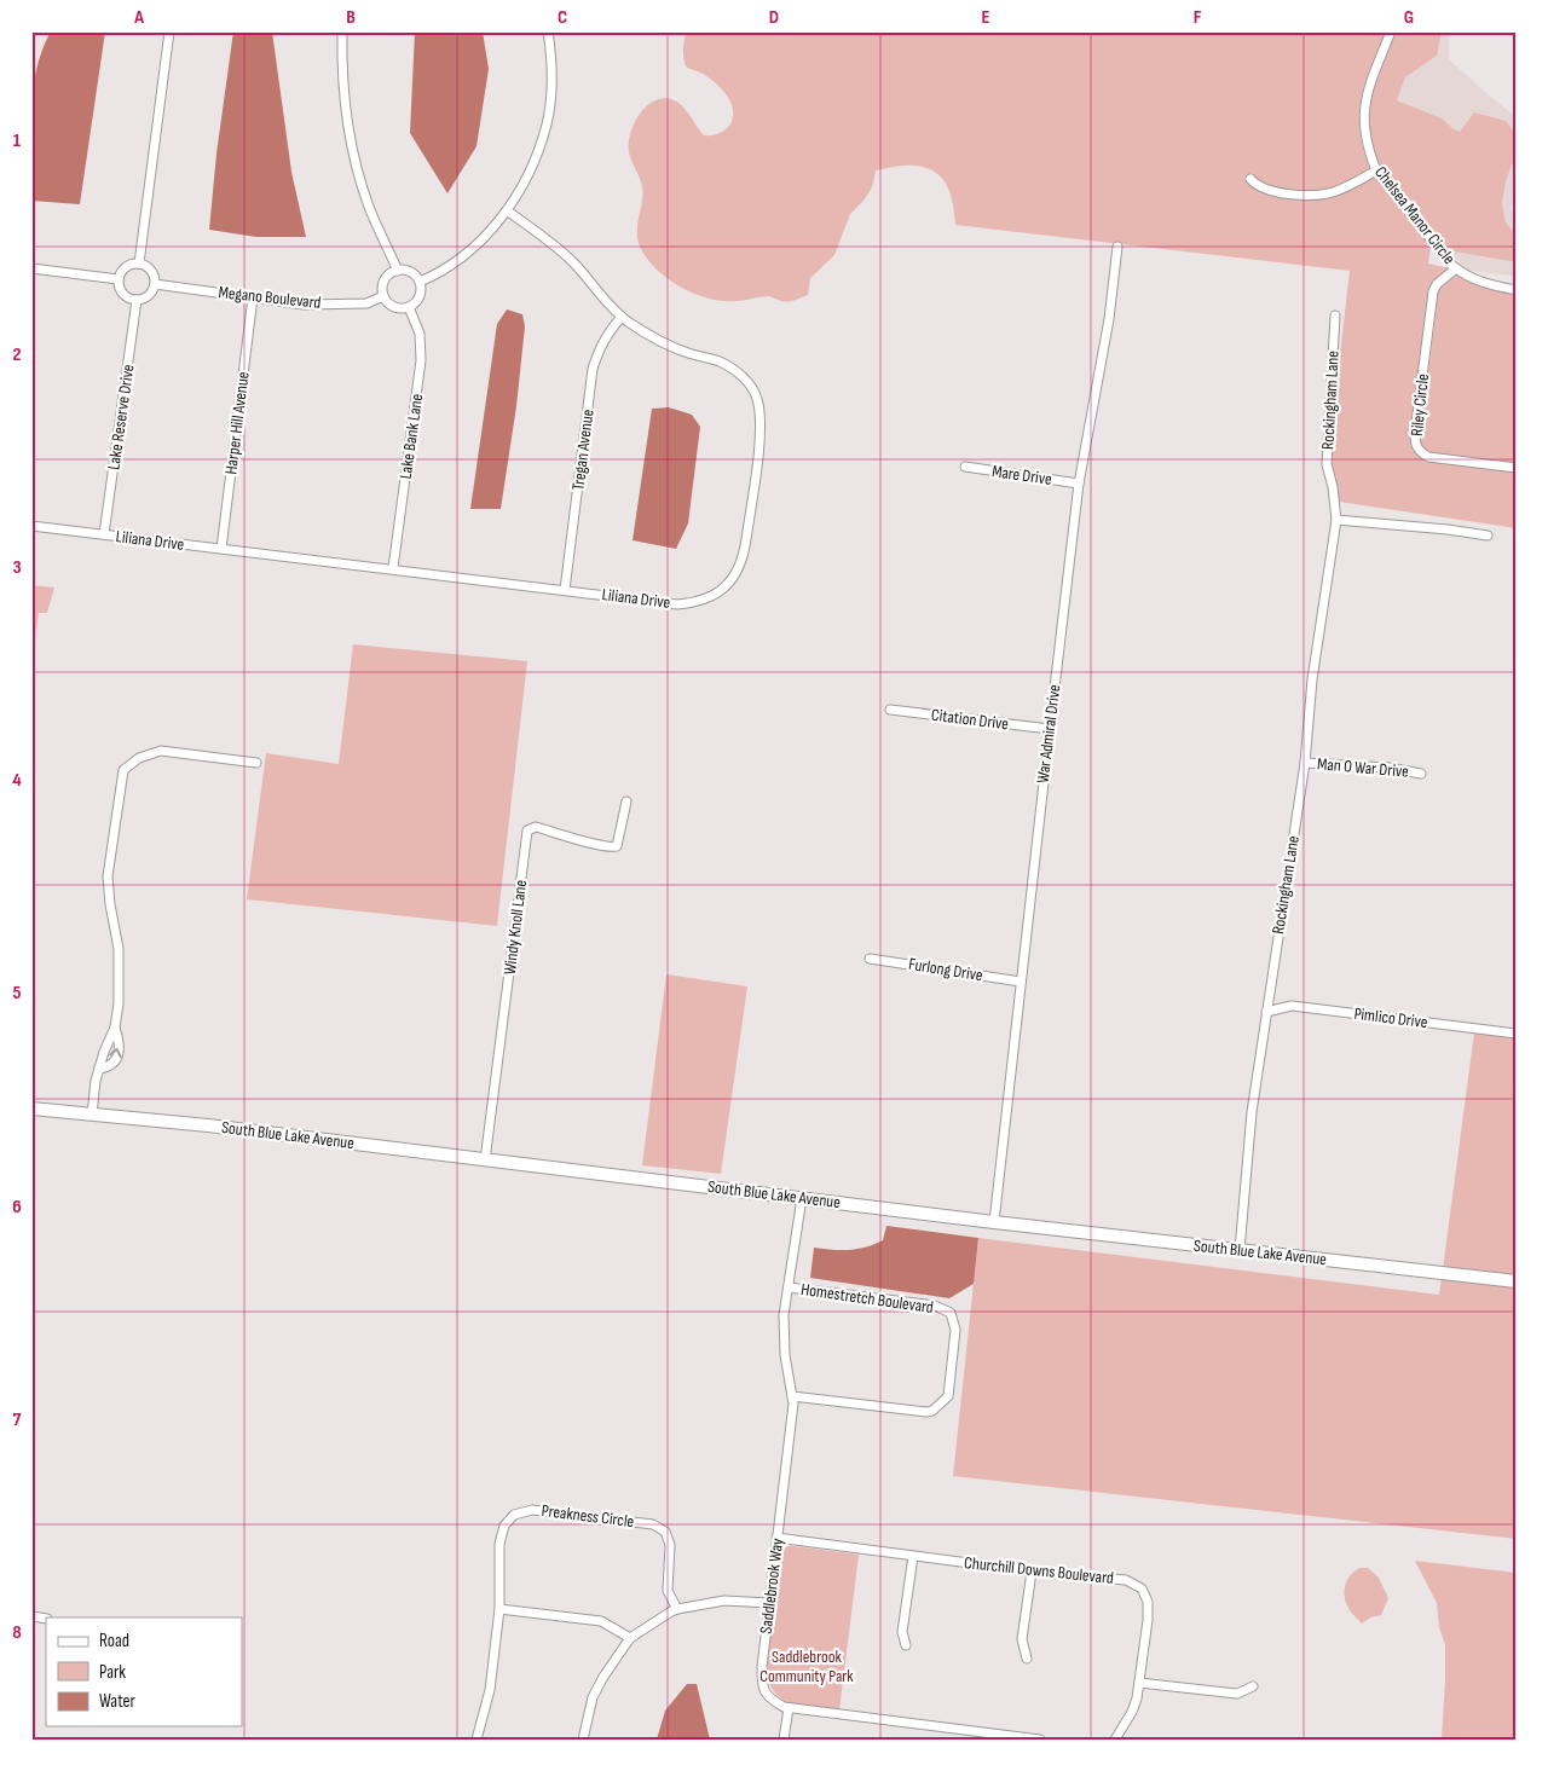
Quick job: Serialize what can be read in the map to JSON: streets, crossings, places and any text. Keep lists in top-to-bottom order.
{
  "streets": {
    "main road": ["South Blue Lake Avenue"],
    "street": [
      "Chelsea Manor Circle",
      "Megano Boulevard",
      "Rockingham Lane",
      "Riley Circle",
      "Lake Reserve Drive",
      "Harper Hill Avenue",
      "Lake Bank Lane",
      "Tregan Avenue",
      "Mare Drive",
      "Liliana Drive",
      "Citation Drive",
      "War Admiral Drive",
      "Man O War Drive",
      "Windy Knoll Lane",
      "Furlong Drive",
      "Pimlico Drive",
      "Homestretch Boulevard",
      "Preakness Circle",
      "Churchill Downs Boulevard",
      "Saddlebrook Way"
    ]
  },
  "crossings": [
    ["Chelsea Manor Circle", "Riley Circle"],
    ["Megano Boulevard", "Lake Reserve Drive"],
    ["Megano Boulevard", "Harper Hill Avenue"],
    ["Megano Boulevard", "Lake Bank Lane"],
    ["Rockingham Lane", "Man O War Drive"],
    ["Rockingham Lane", "Pimlico Drive"],
    ["Rockingham Lane", "South Blue Lake Avenue"],
    ["Lake Reserve Drive", "Liliana Drive"],
    ["Harper Hill Avenue", "Liliana Drive"],
    ["Lake Bank Lane", "Liliana Drive"],
    ["Tregan Avenue", "Liliana Drive"],
    ["Mare Drive", "War Admiral Drive"],
    ["Citation Drive", "War Admiral Drive"],
    ["War Admiral Drive", "Furlong Drive"],
    ["War Admiral Drive", "South Blue Lake Avenue"],
    ["Windy Knoll Lane", "South Blue Lake Avenue"],
    ["South Blue Lake Avenue", "Saddlebrook Way"],
    ["Homestretch Boulevard", "Saddlebrook Way"],
    ["Churchill Downs Boulevard", "Saddlebrook Way"]
  ],
  "parks": ["Saddlebrook Community Park"],
  "legend": ["Road", "Park", "Water"],
  "grid": {
    "columns": [
      "A",
      "B",
      "C",
      "D",
      "E",
      "F",
      "G"
    ],
    "rows": [
      "1",
      "2",
      "3",
      "4",
      "5",
      "6",
      "7",
      "8"
    ]
  }
}
